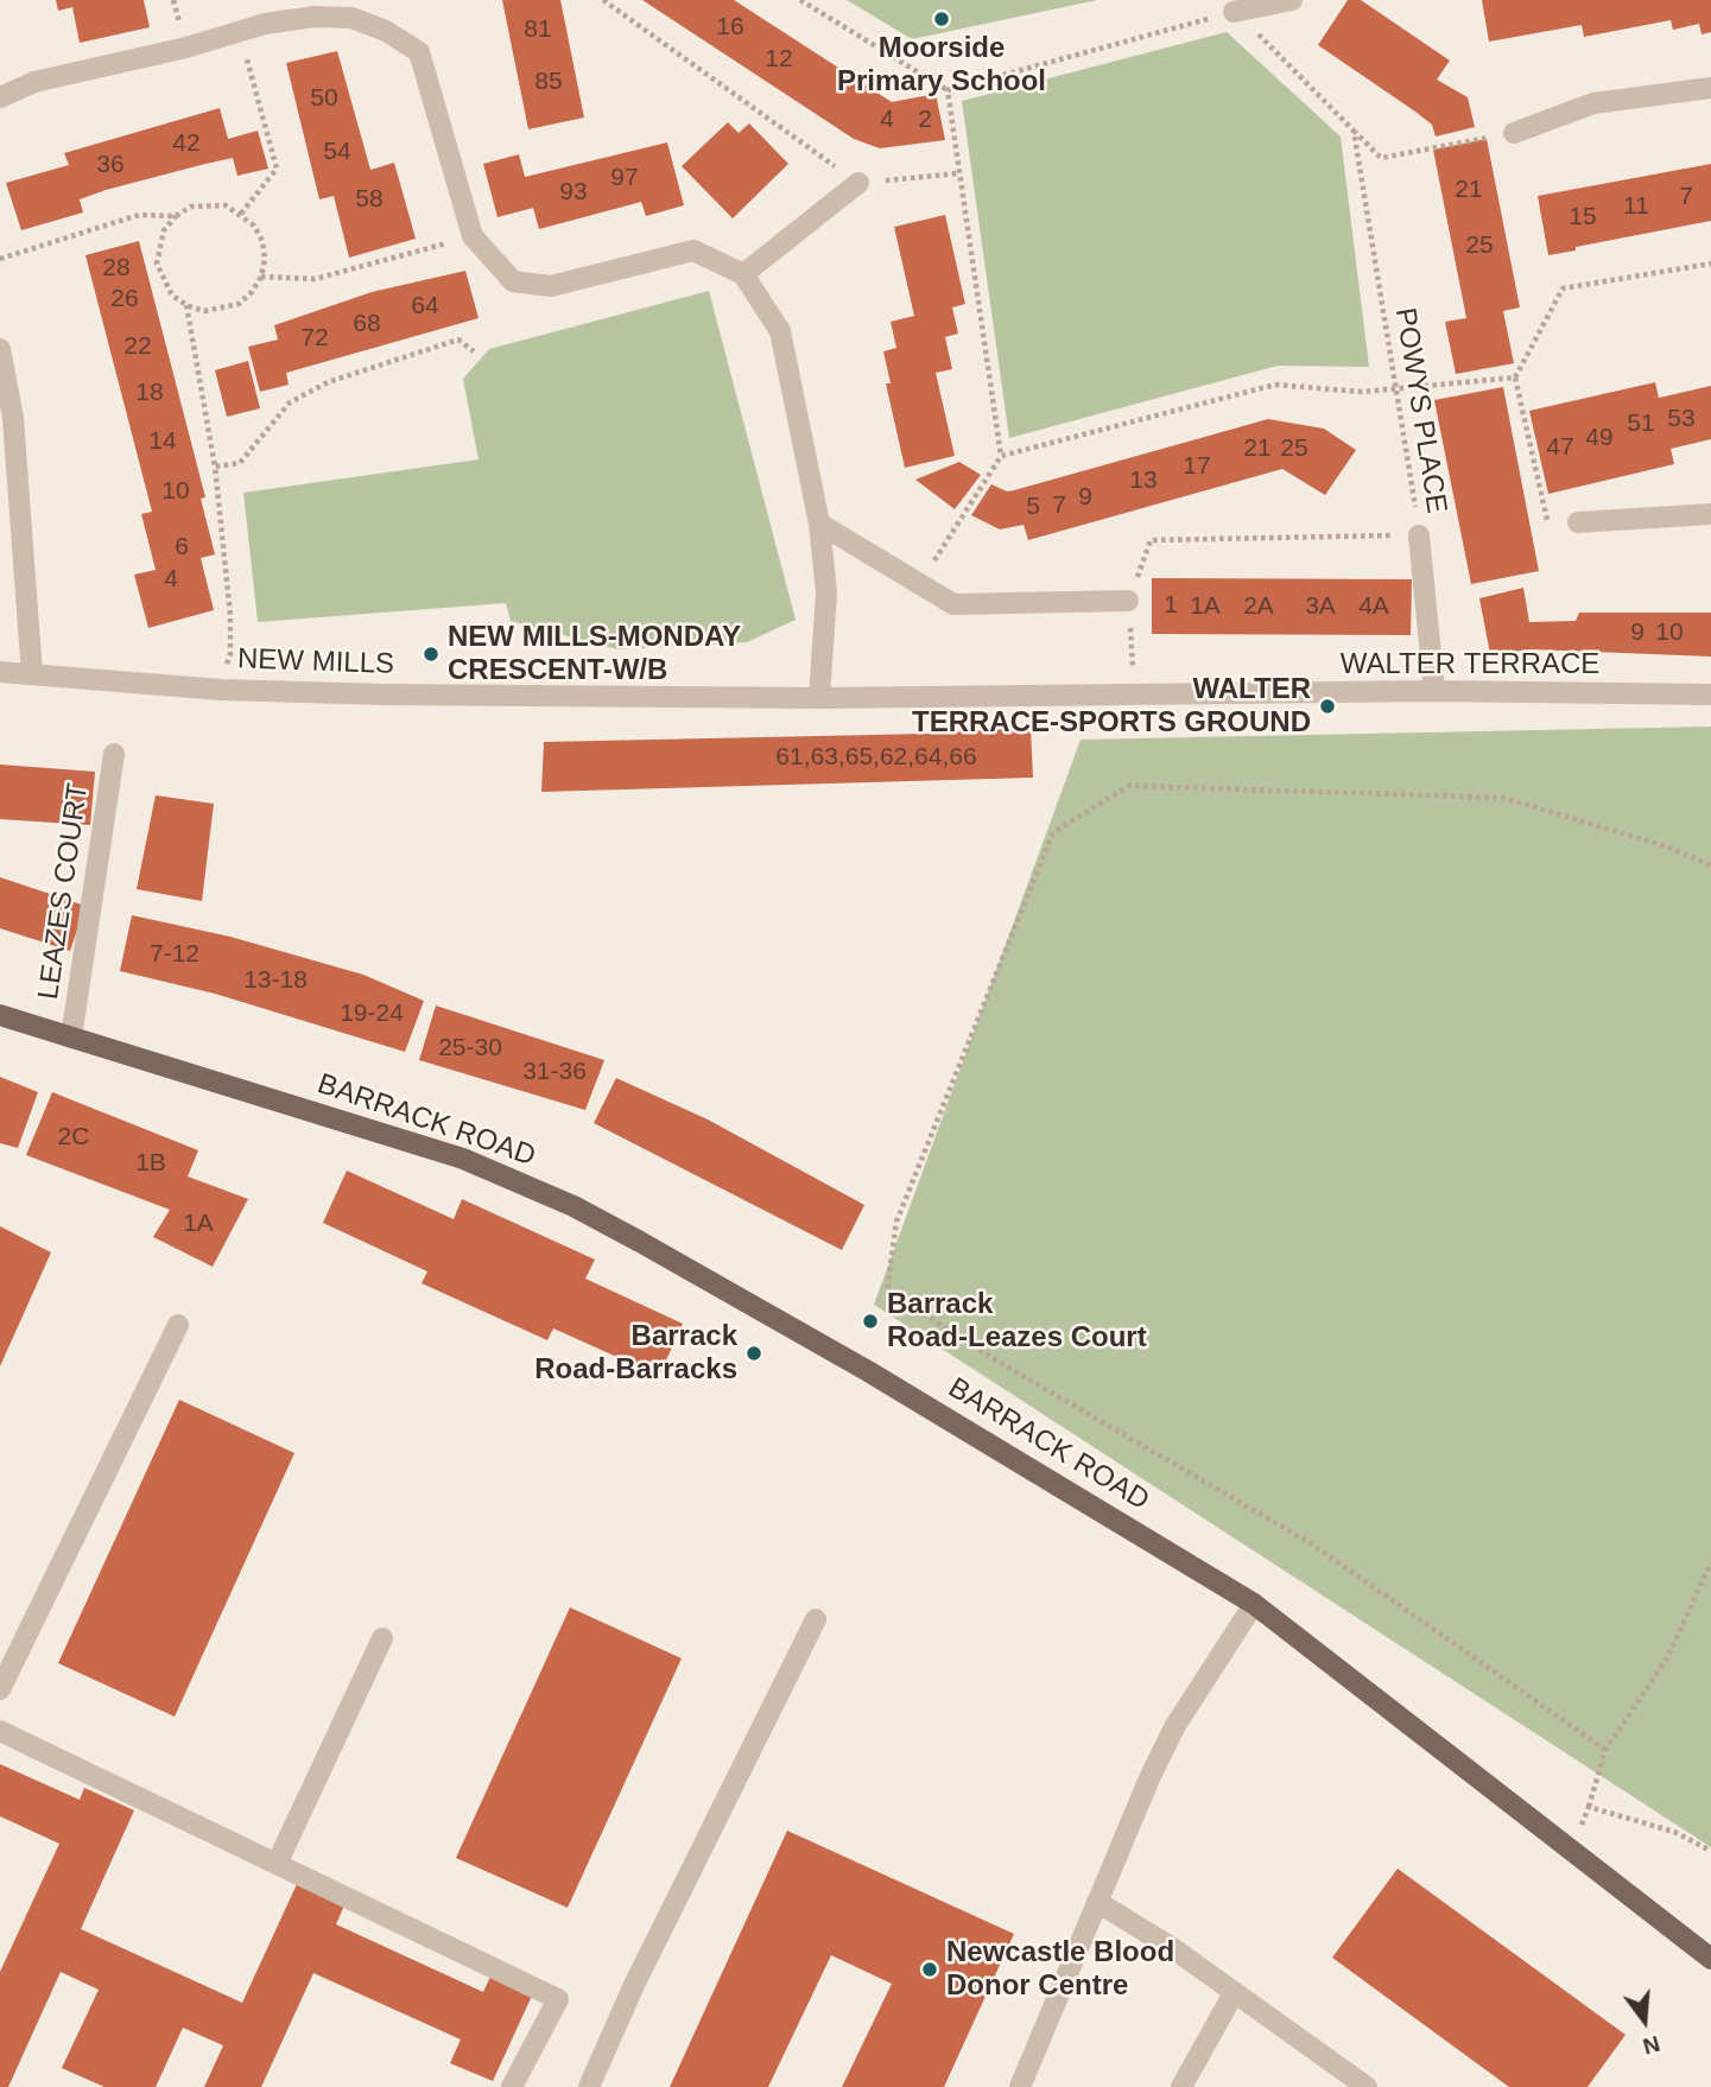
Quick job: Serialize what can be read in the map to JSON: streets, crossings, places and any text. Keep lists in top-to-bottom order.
{
  "streets": {
    "main road": ["BARRACK ROAD"],
    "street": ["NEW MILLS", "WALTER TERRACE", "LEAZES COURT"],
    "path": ["POWYS PLACE"]
  },
  "crossings": [
    ["NEW MILLS", "WALTER TERRACE"],
    ["LEAZES COURT", "BARRACK ROAD"]
  ],
  "places": [
    "Moorside Primary School",
    "NEW MILLS-MONDAY CRESCENT-W/B",
    "WALTER TERRACE-SPORTS GROUND",
    "Barrack Road-Leazes Court",
    "Barrack Road-Barracks",
    "Newcastle Blood Donor Centre"
  ],
  "house_numbers": [
    "16",
    "81",
    "12",
    "85",
    "50",
    "4",
    "2",
    "42",
    "54",
    "36",
    "97",
    "21",
    "93",
    "7",
    "58",
    "11",
    "15",
    "25",
    "28",
    "26",
    "64",
    "68",
    "72",
    "22",
    "18",
    "53",
    "51",
    "49",
    "14",
    "47",
    "21",
    "25",
    "17",
    "13",
    "10",
    "9",
    "7",
    "5",
    "6",
    "4",
    "1",
    "1A",
    "2A",
    "3A",
    "4A",
    "9",
    "10",
    "61,63,65,62,64,66",
    "7-12",
    "13-18",
    "19-24",
    "25-30",
    "31-36",
    "2C",
    "1B",
    "1A"
  ],
  "north": "bottom"
}
